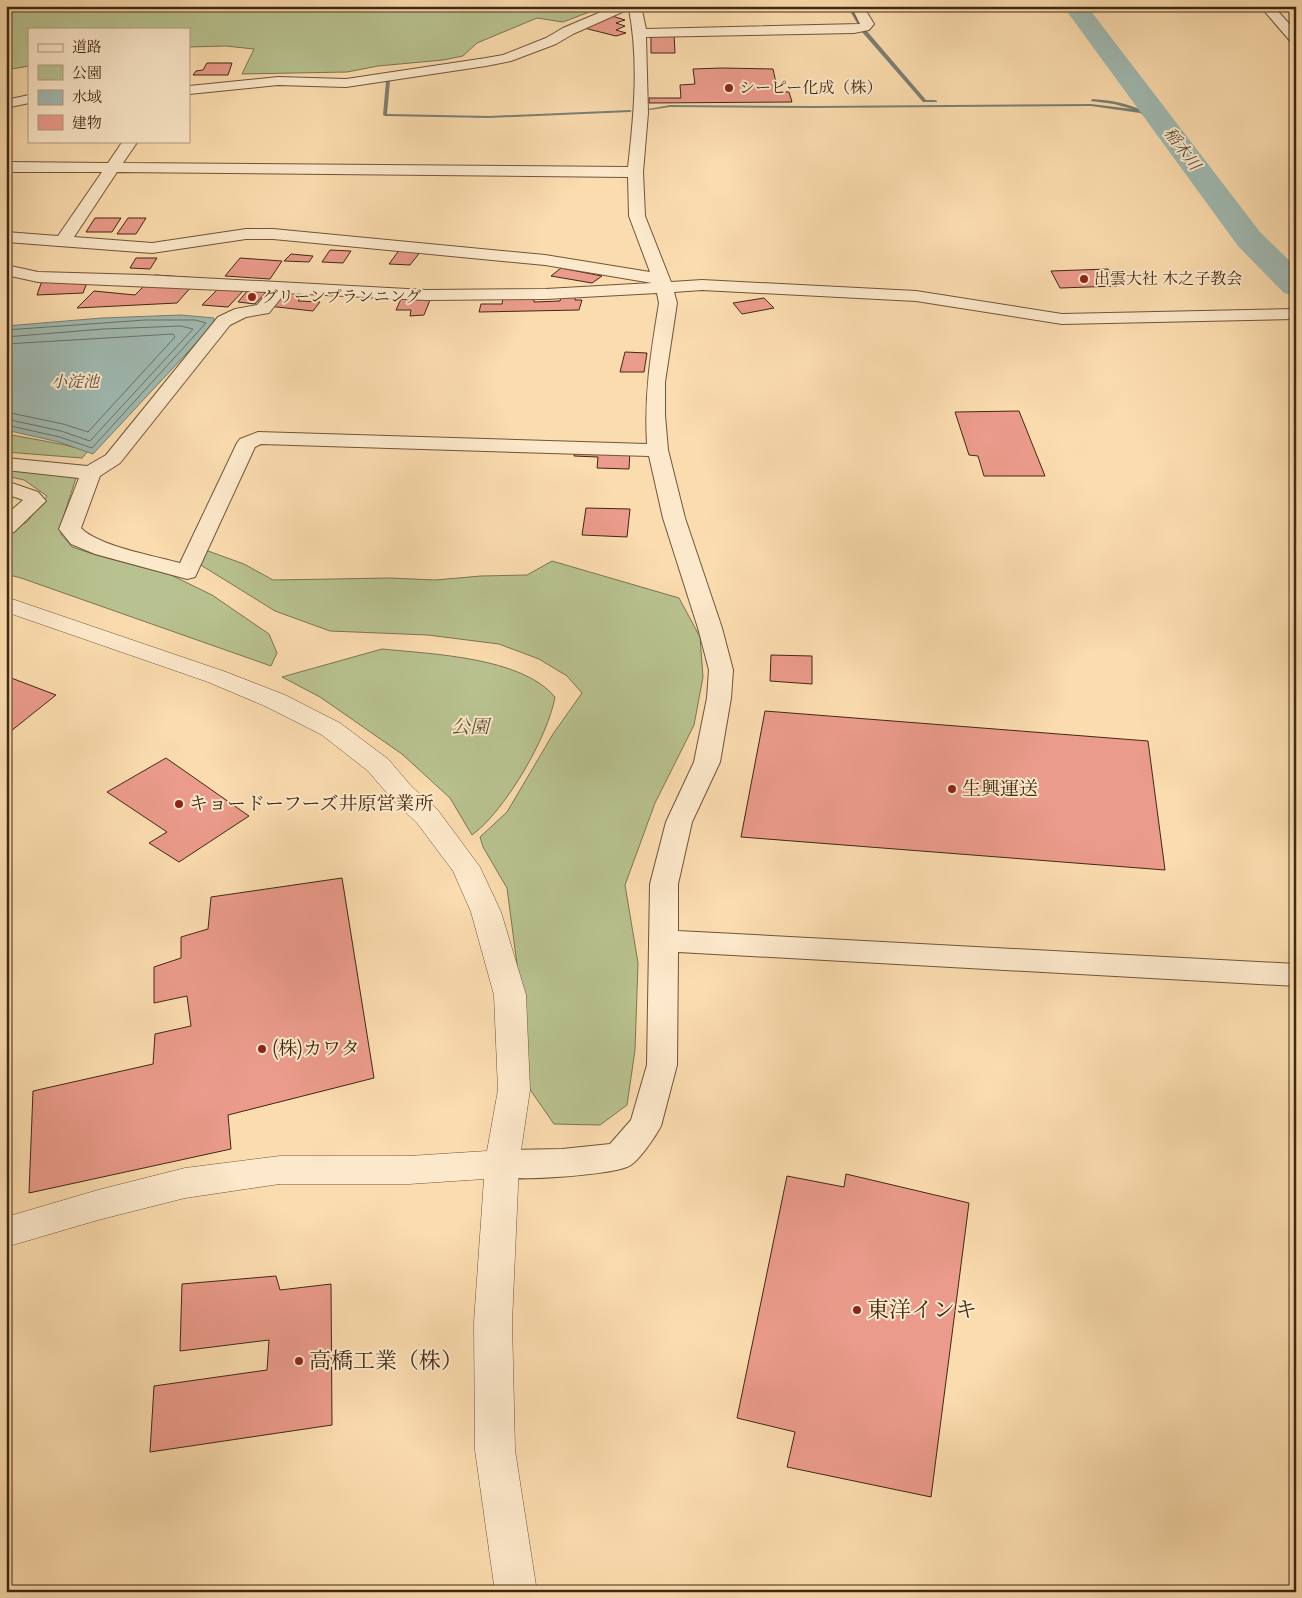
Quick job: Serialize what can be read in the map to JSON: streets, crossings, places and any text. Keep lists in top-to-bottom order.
{
  "water": ["稲木川", "小淀池"],
  "parks": ["公園"],
  "places": [
    "シーピー化成（株）",
    "出雲大社 木之子教会",
    "グリーンプランニング",
    "生興運送",
    "キョードーフーズ井原営業所",
    "(株)カワタ",
    "東洋インキ",
    "高橋工業（株）"
  ],
  "legend": [
    "道路",
    "公園",
    "水域",
    "建物"
  ]
}
